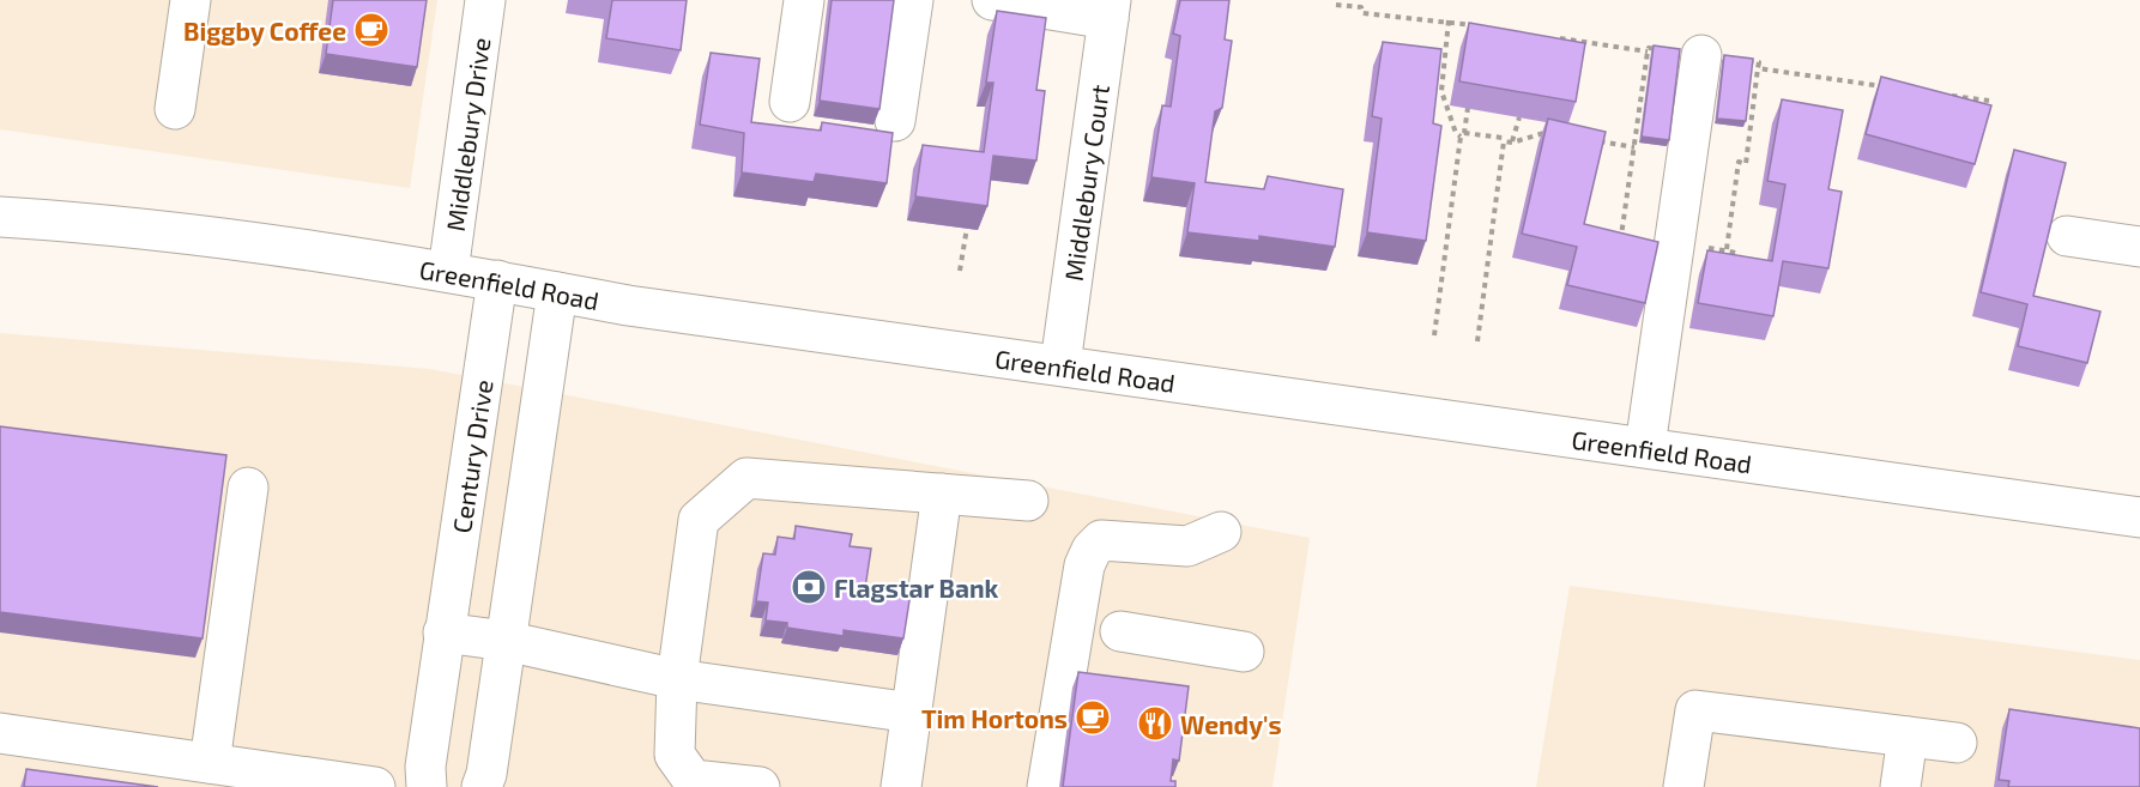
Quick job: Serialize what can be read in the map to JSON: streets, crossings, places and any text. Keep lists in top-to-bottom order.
{
  "streets": {
    "main road": [
      "Middlebury Drive",
      "Middlebury Court",
      "Greenfield Road",
      "Century Drive"
    ]
  },
  "crossings": [
    ["Middlebury Drive", "Greenfield Road"],
    ["Middlebury Court", "Greenfield Road"],
    ["Greenfield Road", "Century Drive"]
  ],
  "places": {
    "cafe": ["Biggby Coffee", "Tim Hortons"],
    "bank": ["Flagstar Bank"],
    "restaurant": ["Wendy's"]
  }
}
